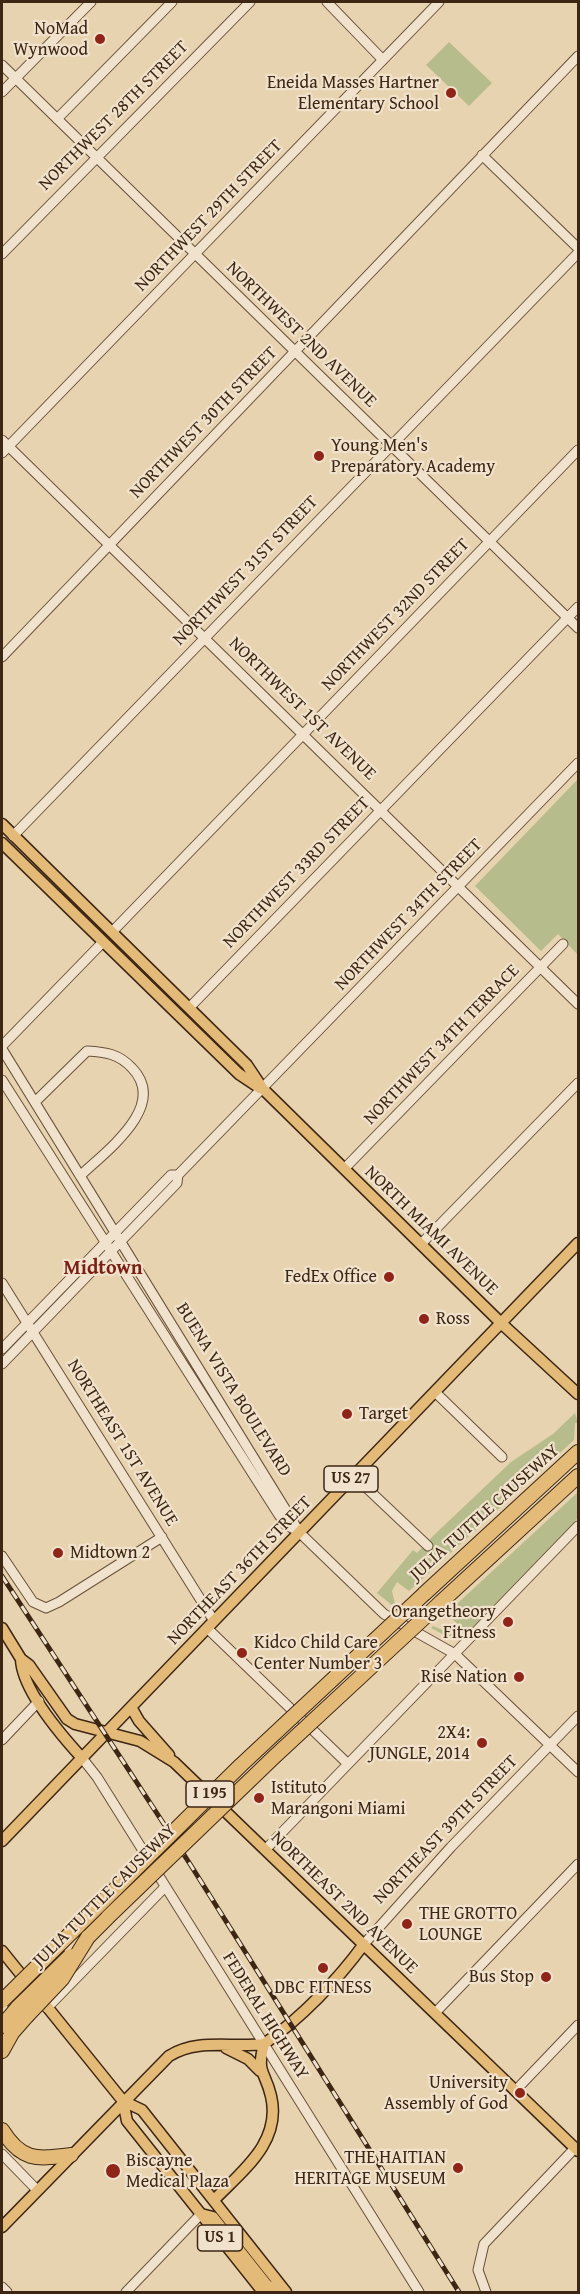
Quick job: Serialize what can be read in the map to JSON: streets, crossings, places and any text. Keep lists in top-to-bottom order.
{
  "streets": {
    "highway": ["JULIA TUTTLE CAUSEWAY", "I 195"],
    "main road": [
      "NORTH MIAMI AVENUE",
      "US 27",
      "NORTHEAST 36TH STREET",
      "NORTHEAST 39TH STREET",
      "NORTHEAST 2ND AVENUE",
      "US 1"
    ],
    "street": [
      "NORTHWEST 28TH STREET",
      "NORTHWEST 29TH STREET",
      "NORTHWEST 2ND AVENUE",
      "NORTHWEST 30TH STREET",
      "NORTHWEST 31ST STREET",
      "NORTHWEST 32ND STREET",
      "NORTHWEST 1ST AVENUE",
      "NORTHWEST 33RD STREET",
      "NORTHWEST 34TH STREET",
      "NORTHWEST 34TH TERRACE",
      "BUENA VISTA BOULEVARD",
      "NORTHEAST 1ST AVENUE",
      "FEDERAL HIGHWAY"
    ]
  },
  "crossings": [
    ["NORTHWEST 28TH STREET", "NORTHWEST 2ND AVENUE"],
    ["NORTHWEST 29TH STREET", "NORTHWEST 2ND AVENUE"],
    ["NORTHWEST 29TH STREET", "NORTHWEST 1ST AVENUE"],
    ["NORTHWEST 2ND AVENUE", "NORTHWEST 30TH STREET"],
    ["NORTHWEST 2ND AVENUE", "NORTHWEST 31ST STREET"],
    ["NORTHWEST 2ND AVENUE", "NORTHWEST 32ND STREET"],
    ["NORTHWEST 2ND AVENUE", "NORTHWEST 33RD STREET"],
    ["NORTHWEST 30TH STREET", "NORTHWEST 1ST AVENUE"],
    ["NORTHWEST 31ST STREET", "NORTHWEST 1ST AVENUE"],
    ["NORTHWEST 31ST STREET", "NORTH MIAMI AVENUE"],
    ["NORTHWEST 32ND STREET", "NORTHWEST 1ST AVENUE"],
    ["NORTHWEST 32ND STREET", "NORTH MIAMI AVENUE"],
    ["NORTHWEST 1ST AVENUE", "NORTHWEST 33RD STREET"],
    ["NORTHWEST 1ST AVENUE", "NORTHWEST 34TH STREET"],
    ["NORTHWEST 1ST AVENUE", "NORTHWEST 34TH TERRACE"],
    ["NORTHWEST 33RD STREET", "NORTH MIAMI AVENUE"],
    ["NORTHWEST 34TH STREET", "NORTH MIAMI AVENUE"],
    ["NORTHWEST 34TH TERRACE", "NORTH MIAMI AVENUE"],
    ["NORTH MIAMI AVENUE", "US 27"],
    ["NORTH MIAMI AVENUE", "NORTHEAST 36TH STREET"],
    ["BUENA VISTA BOULEVARD", "NORTHEAST 36TH STREET"],
    ["NORTHEAST 1ST AVENUE", "NORTHEAST 36TH STREET"],
    ["US 27", "NORTHEAST 36TH STREET"],
    ["NORTHEAST 36TH STREET", "NORTHEAST 2ND AVENUE"],
    ["NORTHEAST 36TH STREET", "FEDERAL HIGHWAY"],
    ["NORTHEAST 39TH STREET", "NORTHEAST 2ND AVENUE"],
    ["NORTHEAST 39TH STREET", "FEDERAL HIGHWAY"],
    ["NORTHEAST 2ND AVENUE", "FEDERAL HIGHWAY"]
  ],
  "districts": ["Midtown"],
  "places": [
    "NoMad Wynwood",
    "Eneida Masses Hartner Elementary School",
    "Young Men's Preparatory Academy",
    "FedEx Office",
    "Ross",
    "Target",
    "Midtown 2",
    "Orangetheory Fitness",
    "Kidco Child Care Center Number 3",
    "Rise Nation",
    "2X4: JUNGLE, 2014",
    "Istituto Marangoni Miami",
    "THE GROTTO LOUNGE",
    "DBC FITNESS",
    "Bus Stop",
    "University Assembly of God",
    "THE HAITIAN HERITAGE MUSEUM",
    "Biscayne Medical Plaza"
  ]
}
